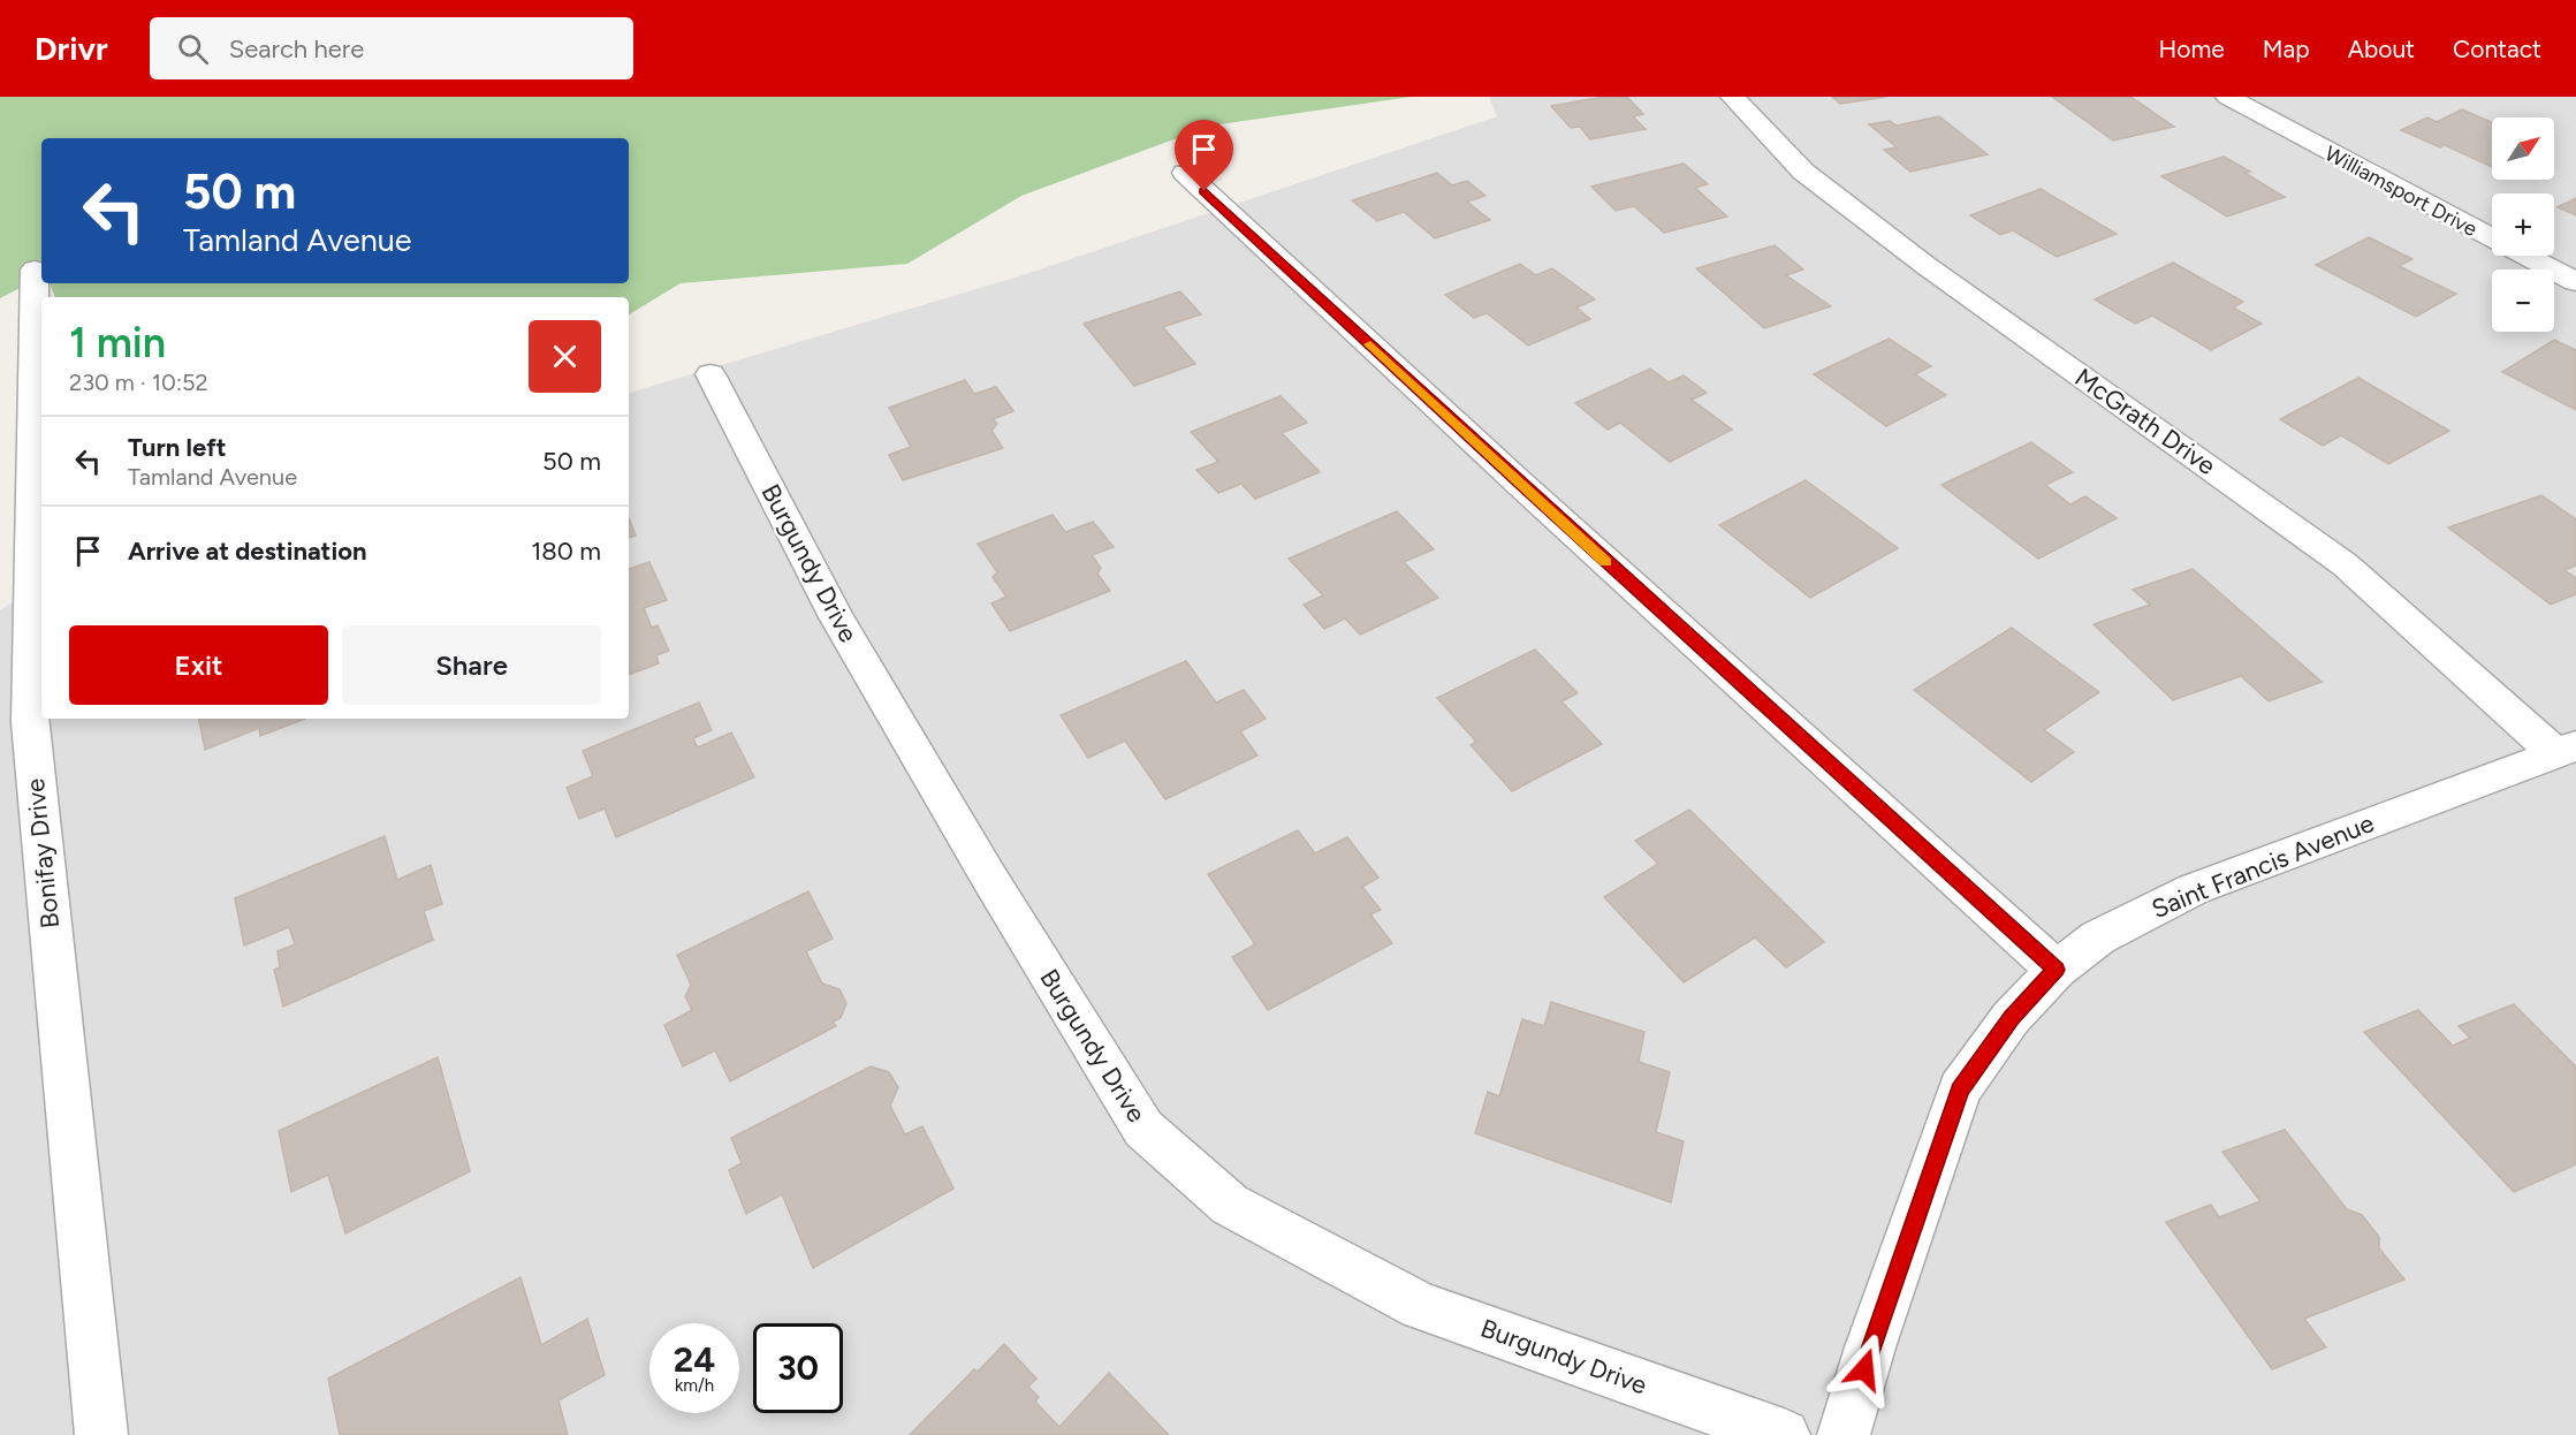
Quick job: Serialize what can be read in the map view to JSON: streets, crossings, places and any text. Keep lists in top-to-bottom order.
{
  "streets": {
    "street": [
      "Williamsport Drive",
      "McGrath Drive",
      "Burgundy Drive",
      "Bonifay Drive",
      "Saint Francis Avenue"
    ]
  },
  "crossings": [
    ["McGrath Drive", "Saint Francis Avenue"]
  ],
  "north": "top right",
  "page": {
    "header": "Drivr",
    "search": "Search here",
    "nav": [
      "Home",
      "Map",
      "About",
      "Contact"
    ],
    "map_buttons": ["+", "−"],
    "turn": ["50 m", "Tamland Avenue"],
    "heading": ["1 min", "230 m · 10:52"],
    "list": [
      {
        "name": "Turn left",
        "note": "Tamland Avenue",
        "value": "50 m"
      },
      {
        "name": "Arrive at destination",
        "value": "180 m"
      }
    ],
    "buttons": ["Exit", "Share"],
    "speed": "24 km/h",
    "limit": "30"
  }
}
